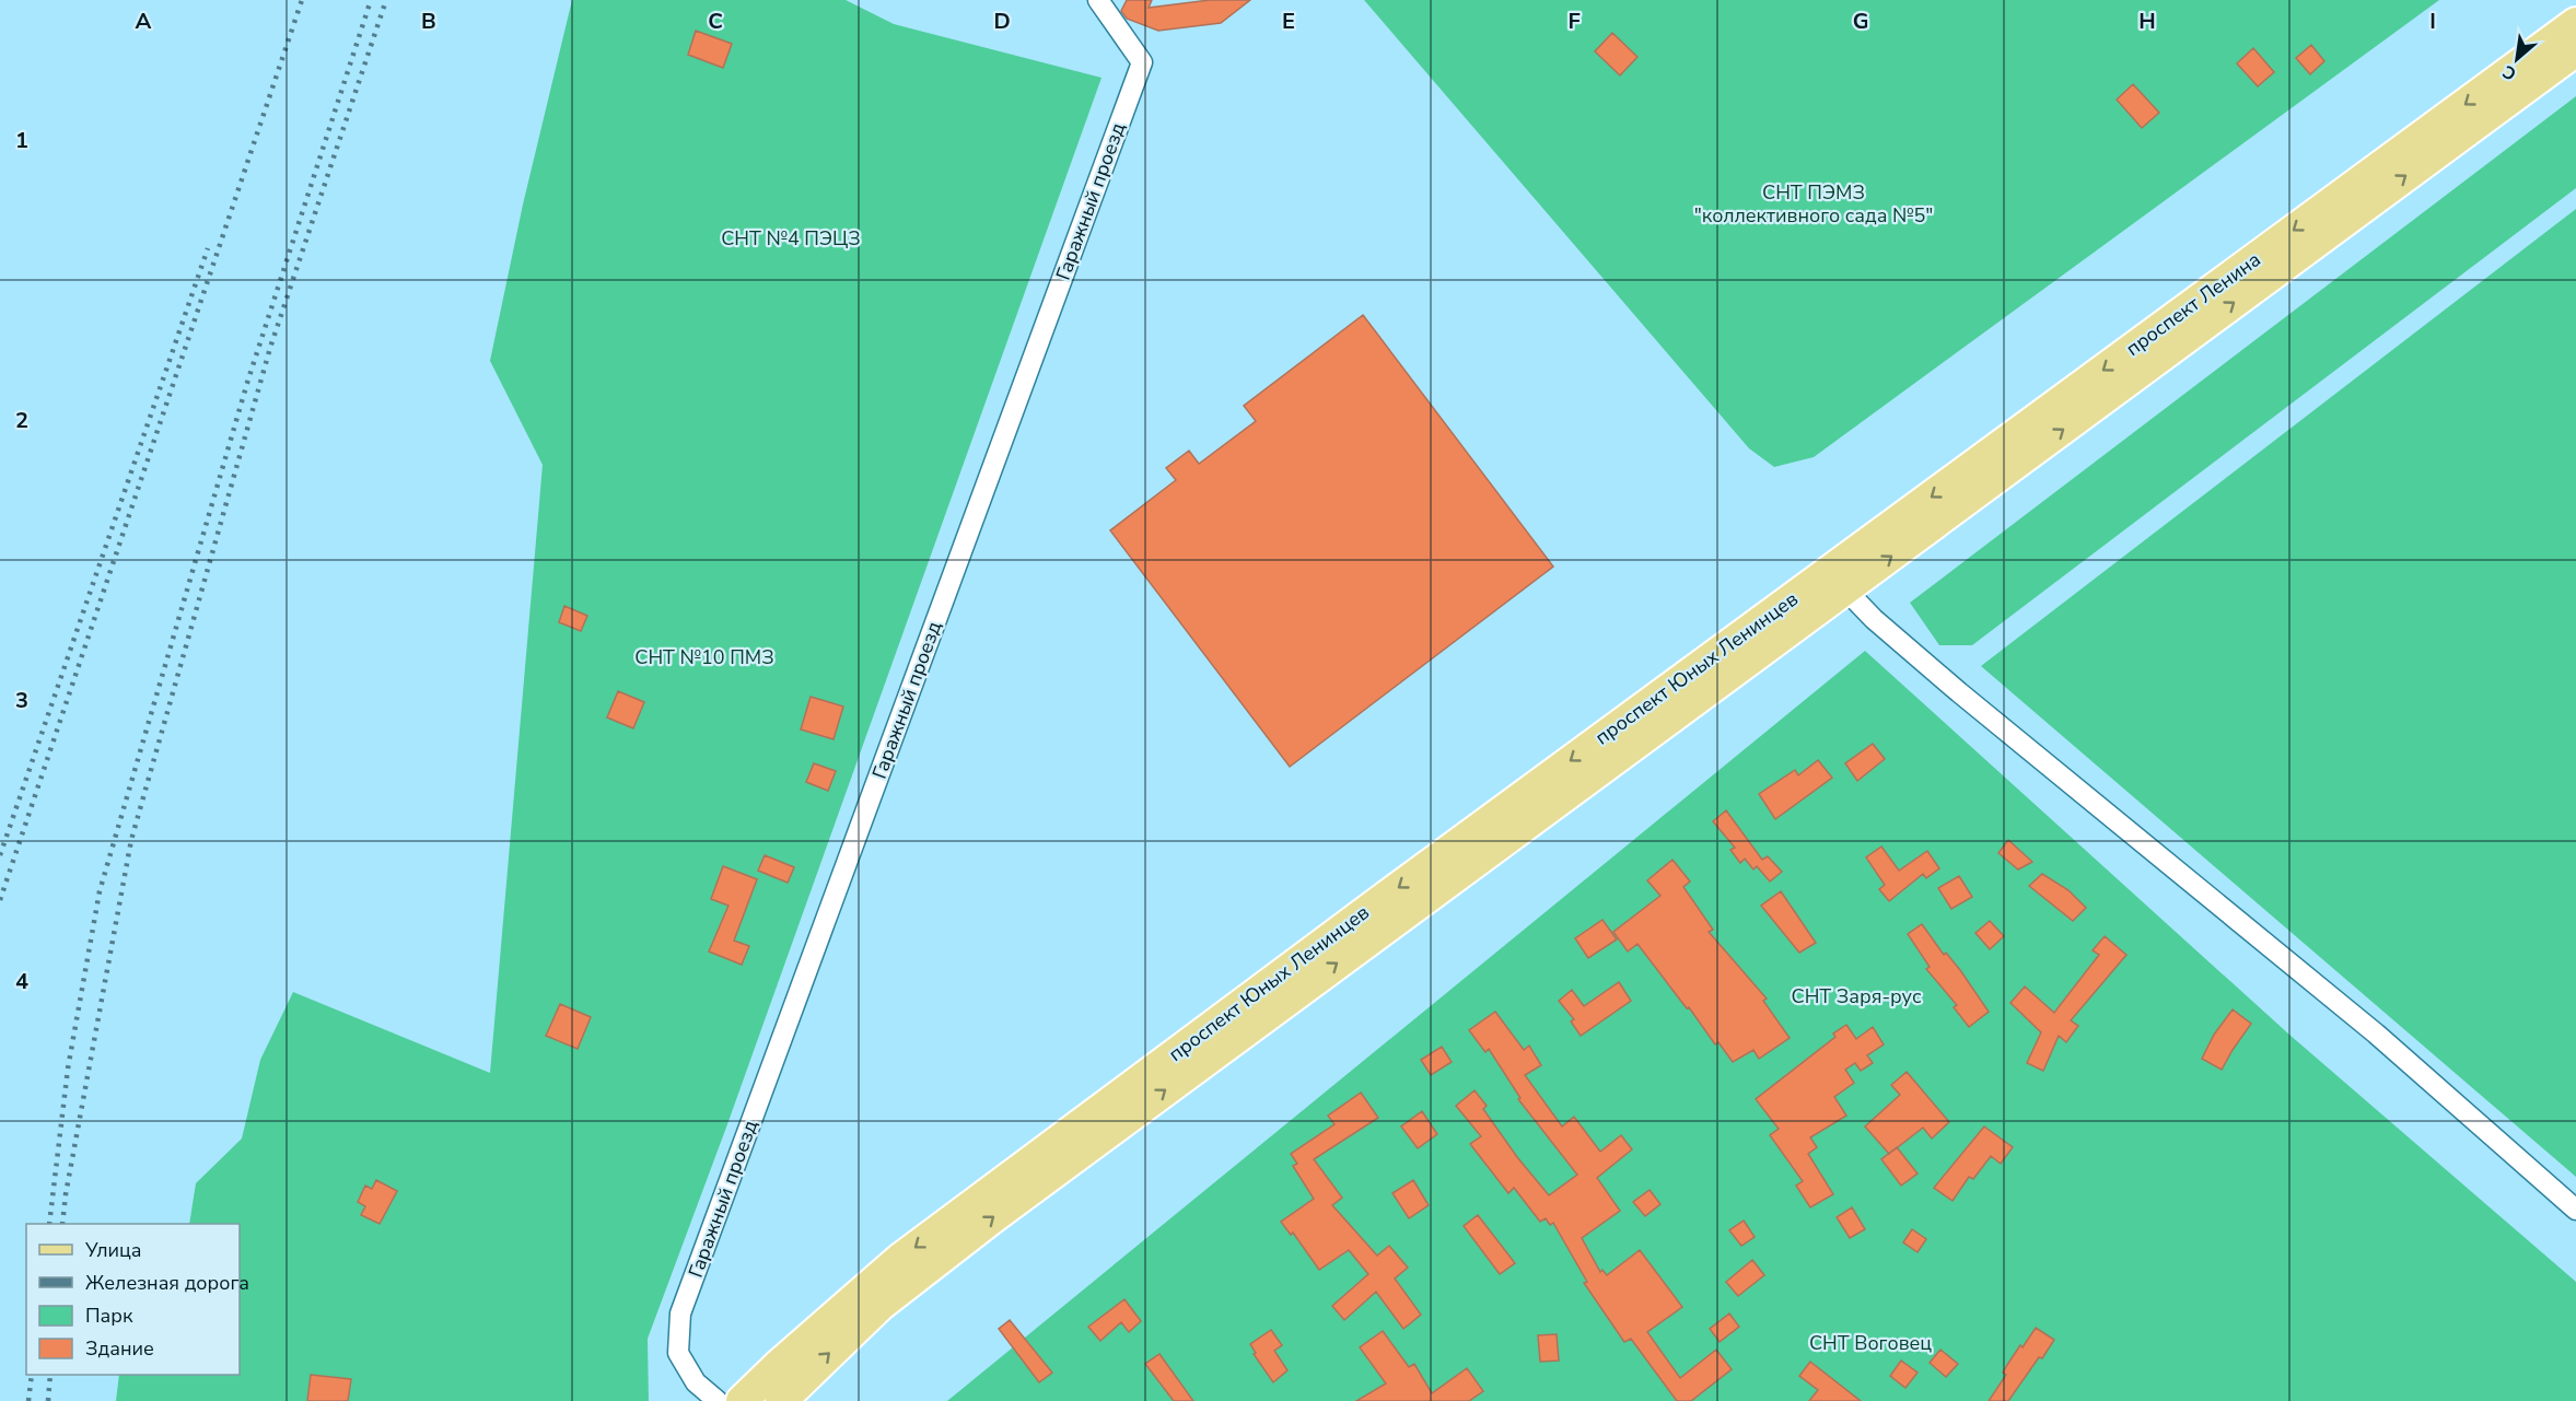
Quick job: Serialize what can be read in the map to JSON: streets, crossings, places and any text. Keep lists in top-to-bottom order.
{
  "streets": {
    "main road": ["проспект Ленина", "проспект Юных Ленинцев"],
    "street": ["Гаражный проезд"]
  },
  "crossings": [
    ["проспект Ленина", "проспект Юных Ленинцев"]
  ],
  "parks": [
    "СНТ ПЭМЗ \"коллективного сада №5\"",
    "СНТ №4 ПЭЦЗ",
    "СНТ №10 ПМЗ",
    "СНТ Заря-рус",
    "СНТ Воговец"
  ],
  "legend": [
    "Улица",
    "Железная дорога",
    "Парк",
    "Здание"
  ],
  "north": "bottom left",
  "grid": {
    "columns": [
      "A",
      "B",
      "C",
      "D",
      "E",
      "F",
      "G",
      "H",
      "I"
    ],
    "rows": [
      "1",
      "2",
      "3",
      "4"
    ]
  }
}
